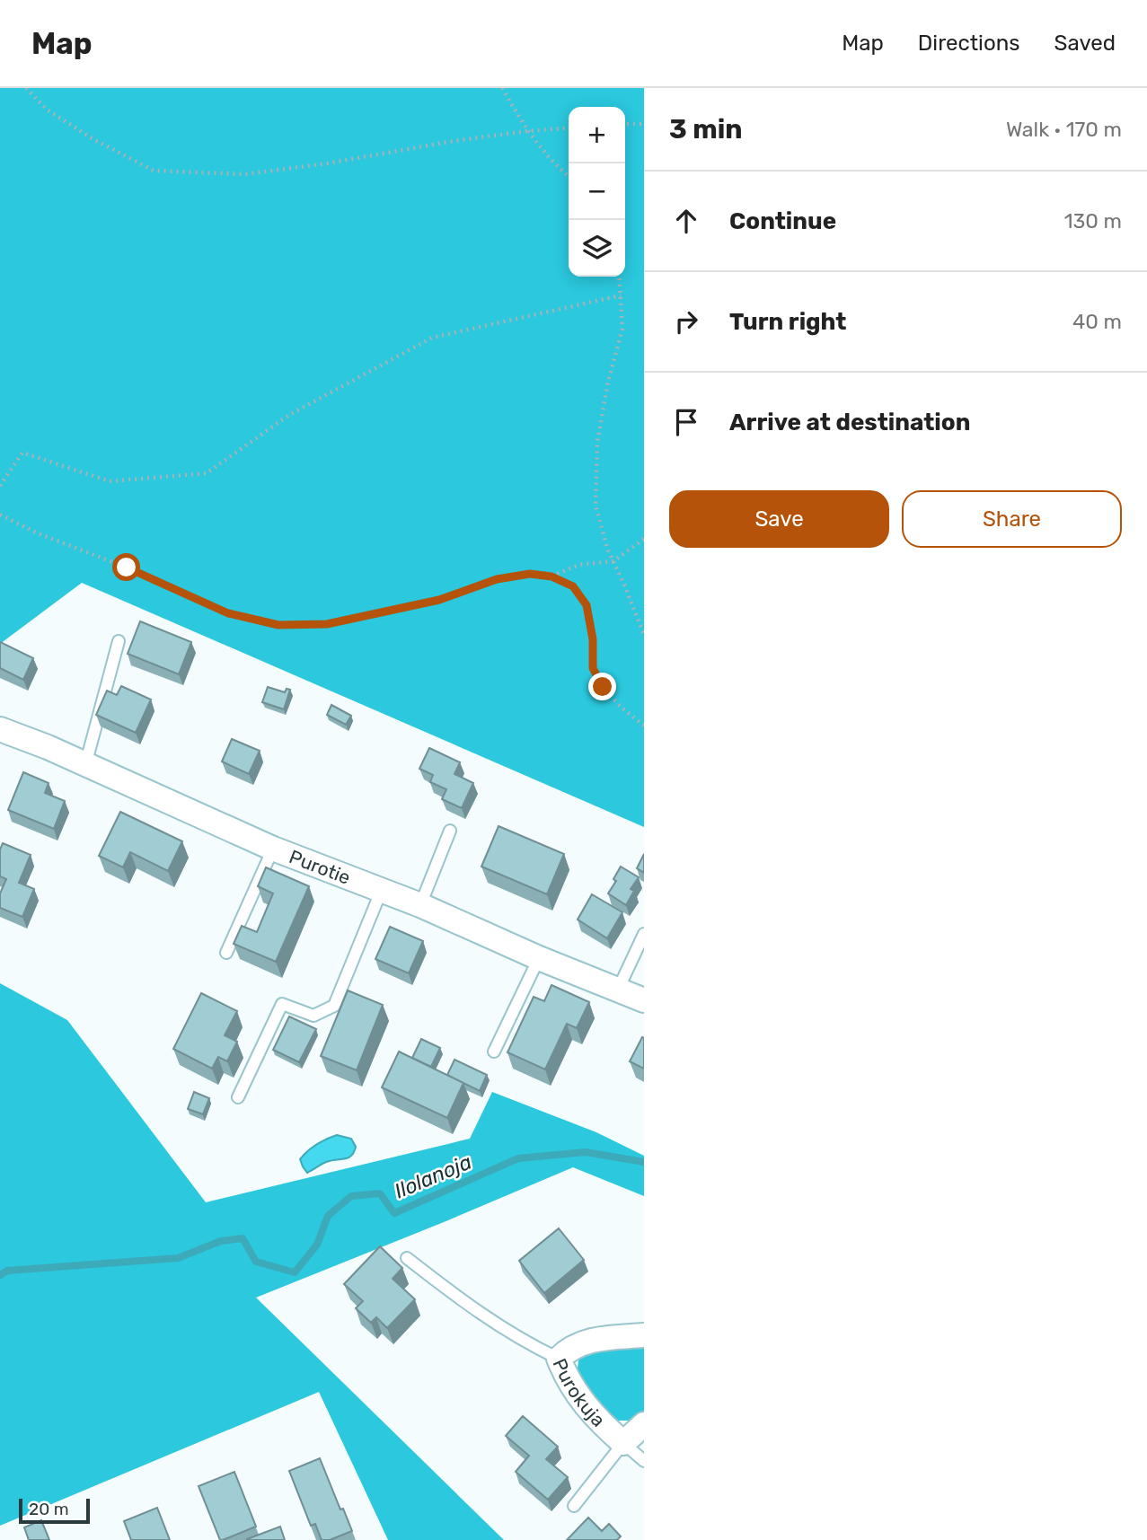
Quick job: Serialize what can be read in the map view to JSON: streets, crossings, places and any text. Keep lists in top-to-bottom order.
{
  "streets": {
    "street": ["Purotie", "Purokuja"]
  },
  "water": ["Ilolanoja"],
  "scale_bar": "20 m",
  "page": {
    "header": "Map",
    "nav": ["Map", "Directions", "Saved"],
    "heading": ["3 min", "Walk · 170 m"],
    "map_buttons": ["+", "−"],
    "list": [
      ["Continue", "130 m"],
      ["Turn right", "40 m"],
      "Arrive at destination"
    ],
    "buttons": ["Save", "Share"],
    "scale": "20 m"
  }
}
